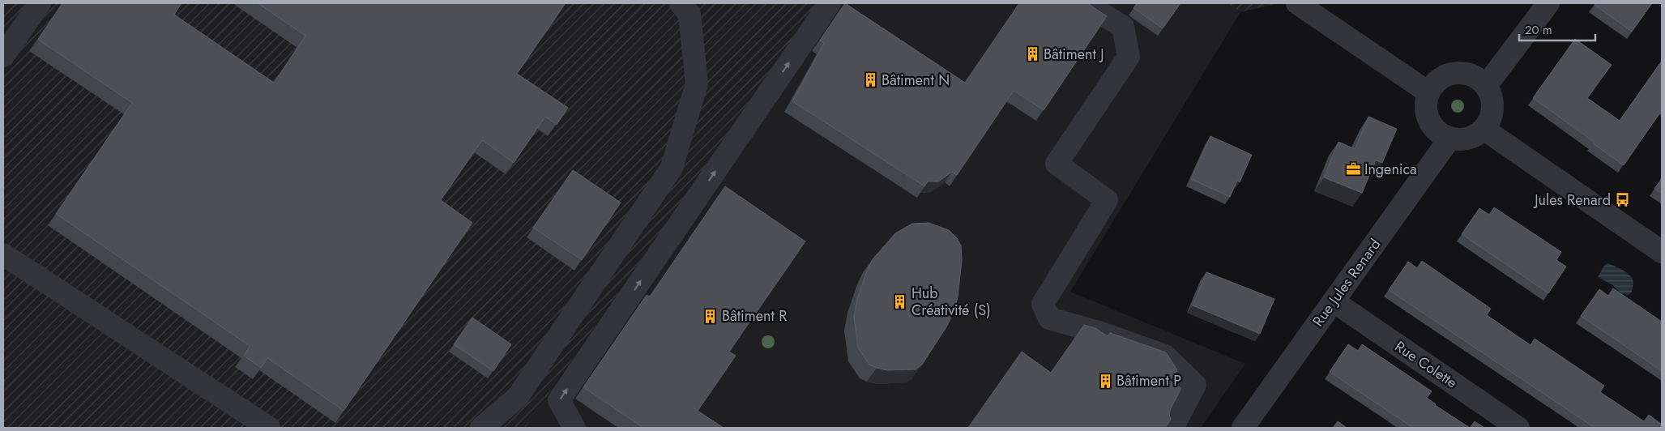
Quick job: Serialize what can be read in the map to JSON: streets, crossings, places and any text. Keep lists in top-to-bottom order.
{
  "streets": {
    "street": ["Rue Jules Renard", "Rue Colette"]
  },
  "crossings": [
    ["Rue Jules Renard", "Rue Colette"]
  ],
  "places": {
    "building": [
      "Bâtiment J",
      "Bâtiment N",
      "Hub Créativité (S)",
      "Bâtiment R",
      "Bâtiment P"
    ],
    "office": ["Ingenica"],
    "bus stop": ["Jules Renard"]
  },
  "scale_bar": "20 m"
}
